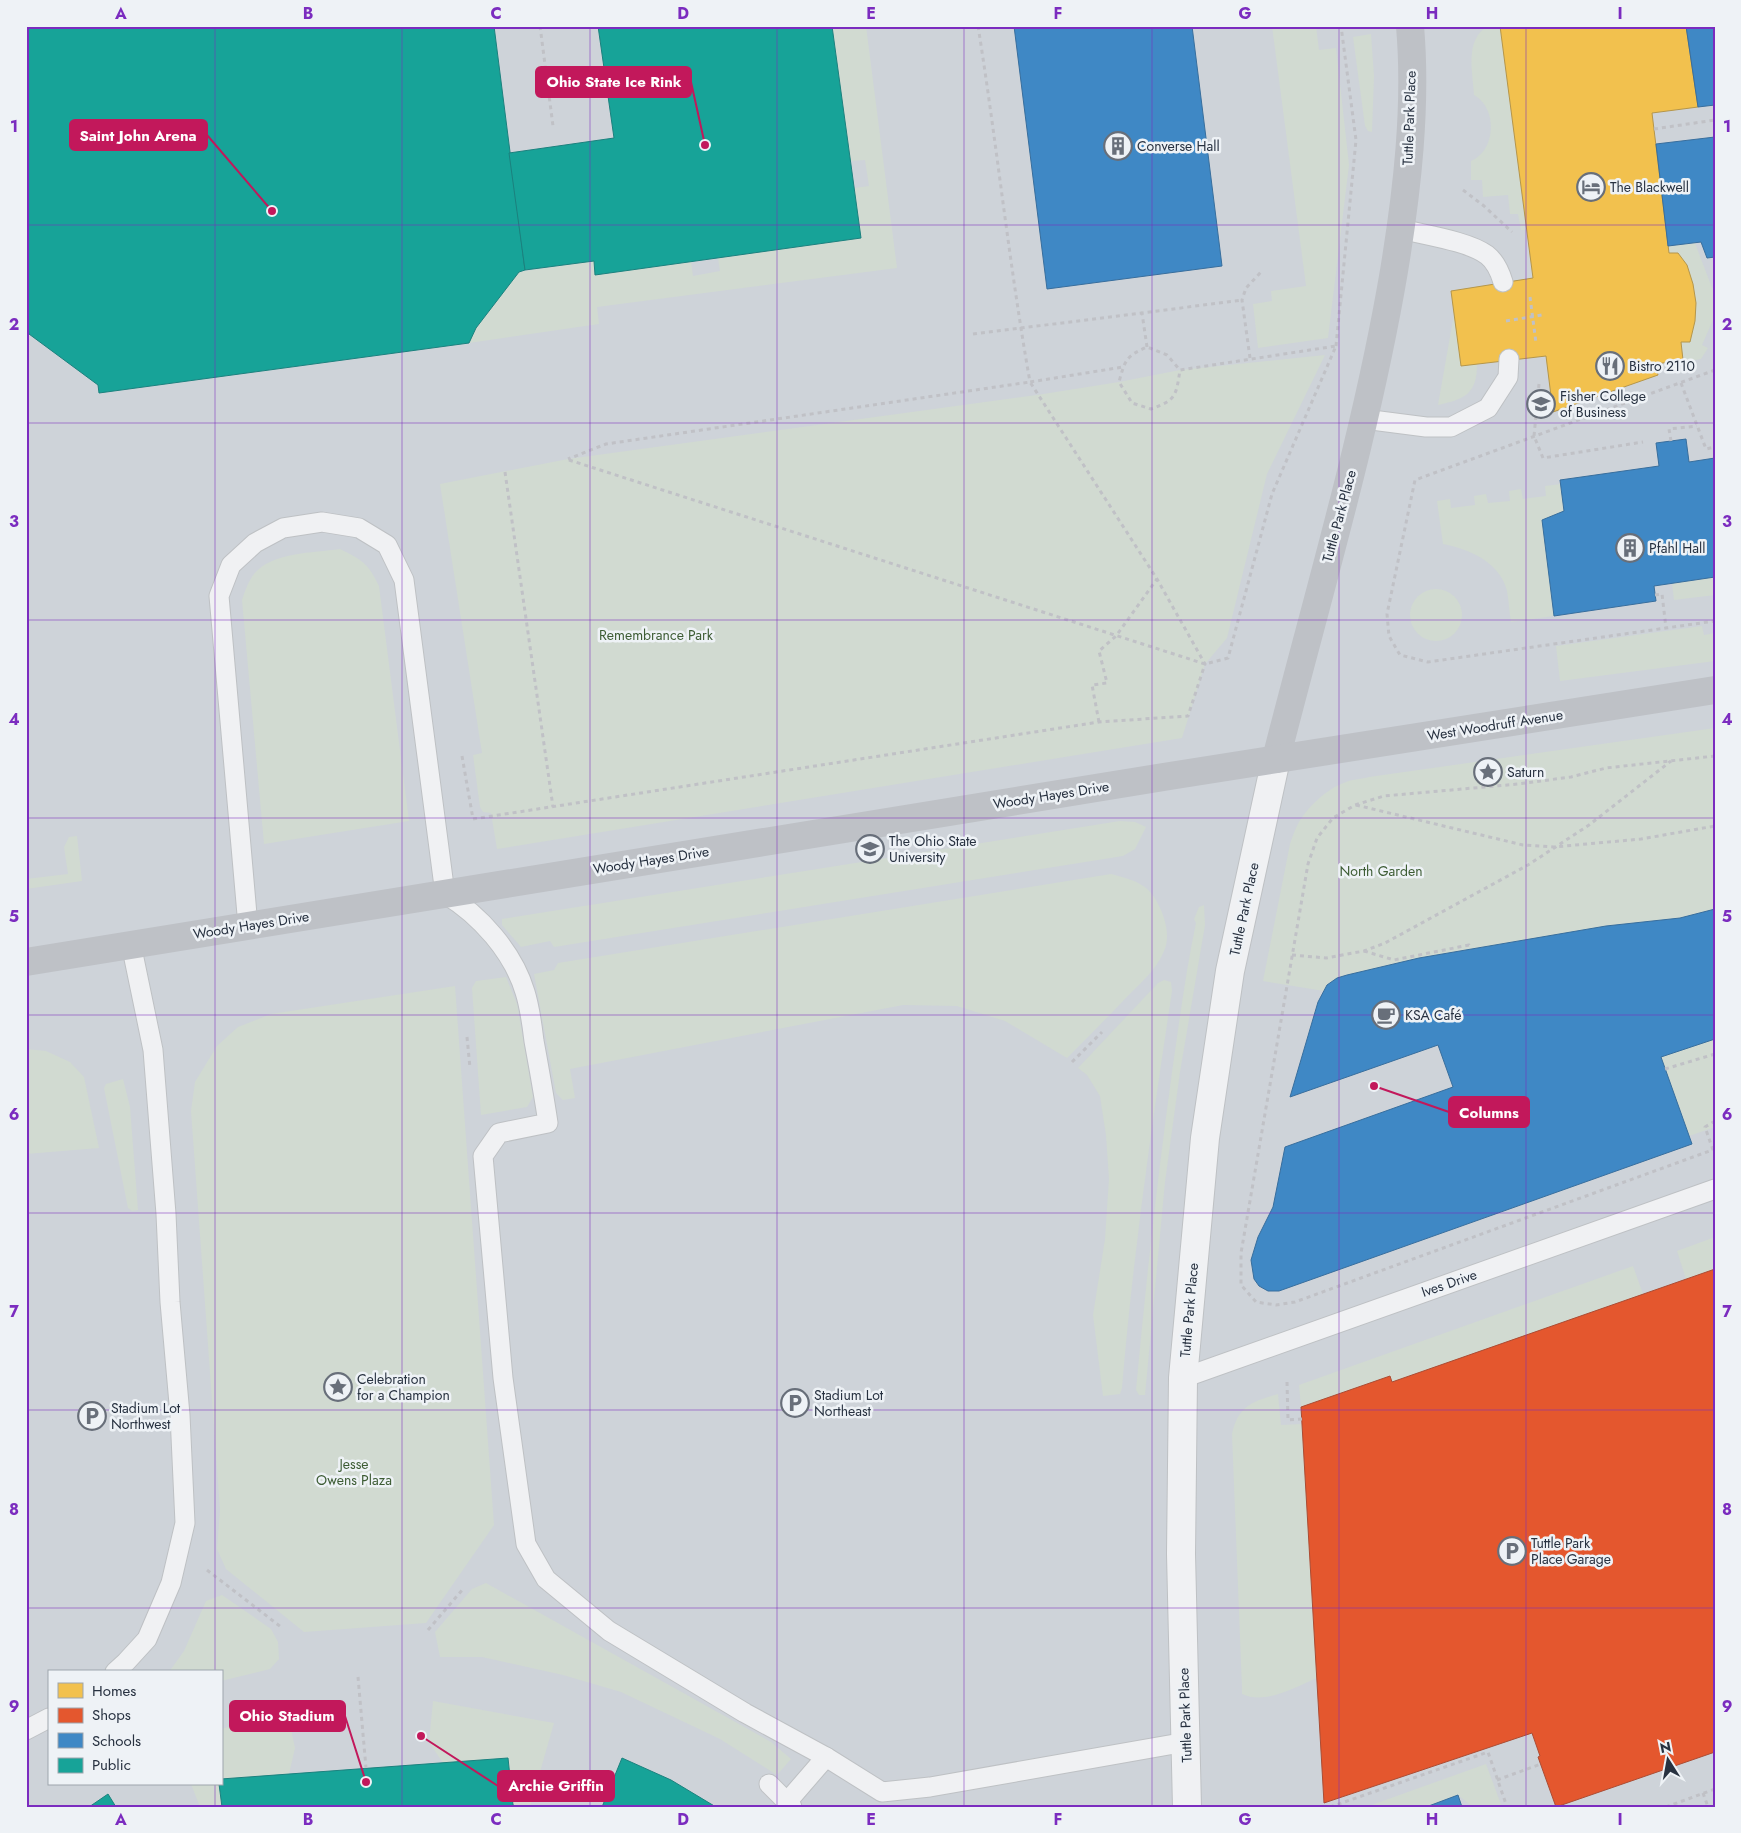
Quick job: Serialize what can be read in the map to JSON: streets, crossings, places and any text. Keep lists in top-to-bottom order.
{
  "streets": {
    "street": ["Tuttle Park Place", "West Woodruff Avenue", "Woody Hayes Drive"],
    "lane": ["Ives Drive"]
  },
  "crossings": [
    ["Tuttle Park Place", "West Woodruff Avenue"],
    ["Tuttle Park Place", "Woody Hayes Drive"],
    ["Tuttle Park Place", "Ives Drive"],
    ["West Woodruff Avenue", "Woody Hayes Drive"]
  ],
  "parks": ["Remembrance Park", "North Garden", "Jesse Owens Plaza"],
  "places": {
    "other": [
      "Ohio State Ice Rink",
      "Saint John Arena",
      "Columns",
      "Archie Griffin",
      "Ohio Stadium"
    ],
    "building": ["Converse Hall", "Pfahl Hall"],
    "hotel": ["The Blackwell"],
    "restaurant": ["Bistro 2110"],
    "school or university": ["Fisher College of Business", "The Ohio State University"],
    "place": ["Saturn", "Celebration for a Champion"],
    "cafe": ["KSA Café"],
    "parking": ["Stadium Lot Northeast", "Stadium Lot Northwest", "Tuttle Park Place Garage"]
  },
  "legend": [
    "Homes",
    "Shops",
    "Schools",
    "Public"
  ],
  "north": "top",
  "grid": {
    "columns": [
      "A",
      "B",
      "C",
      "D",
      "E",
      "F",
      "G",
      "H",
      "I"
    ],
    "rows": [
      "1",
      "2",
      "3",
      "4",
      "5",
      "6",
      "7",
      "8",
      "9"
    ]
  }
}
